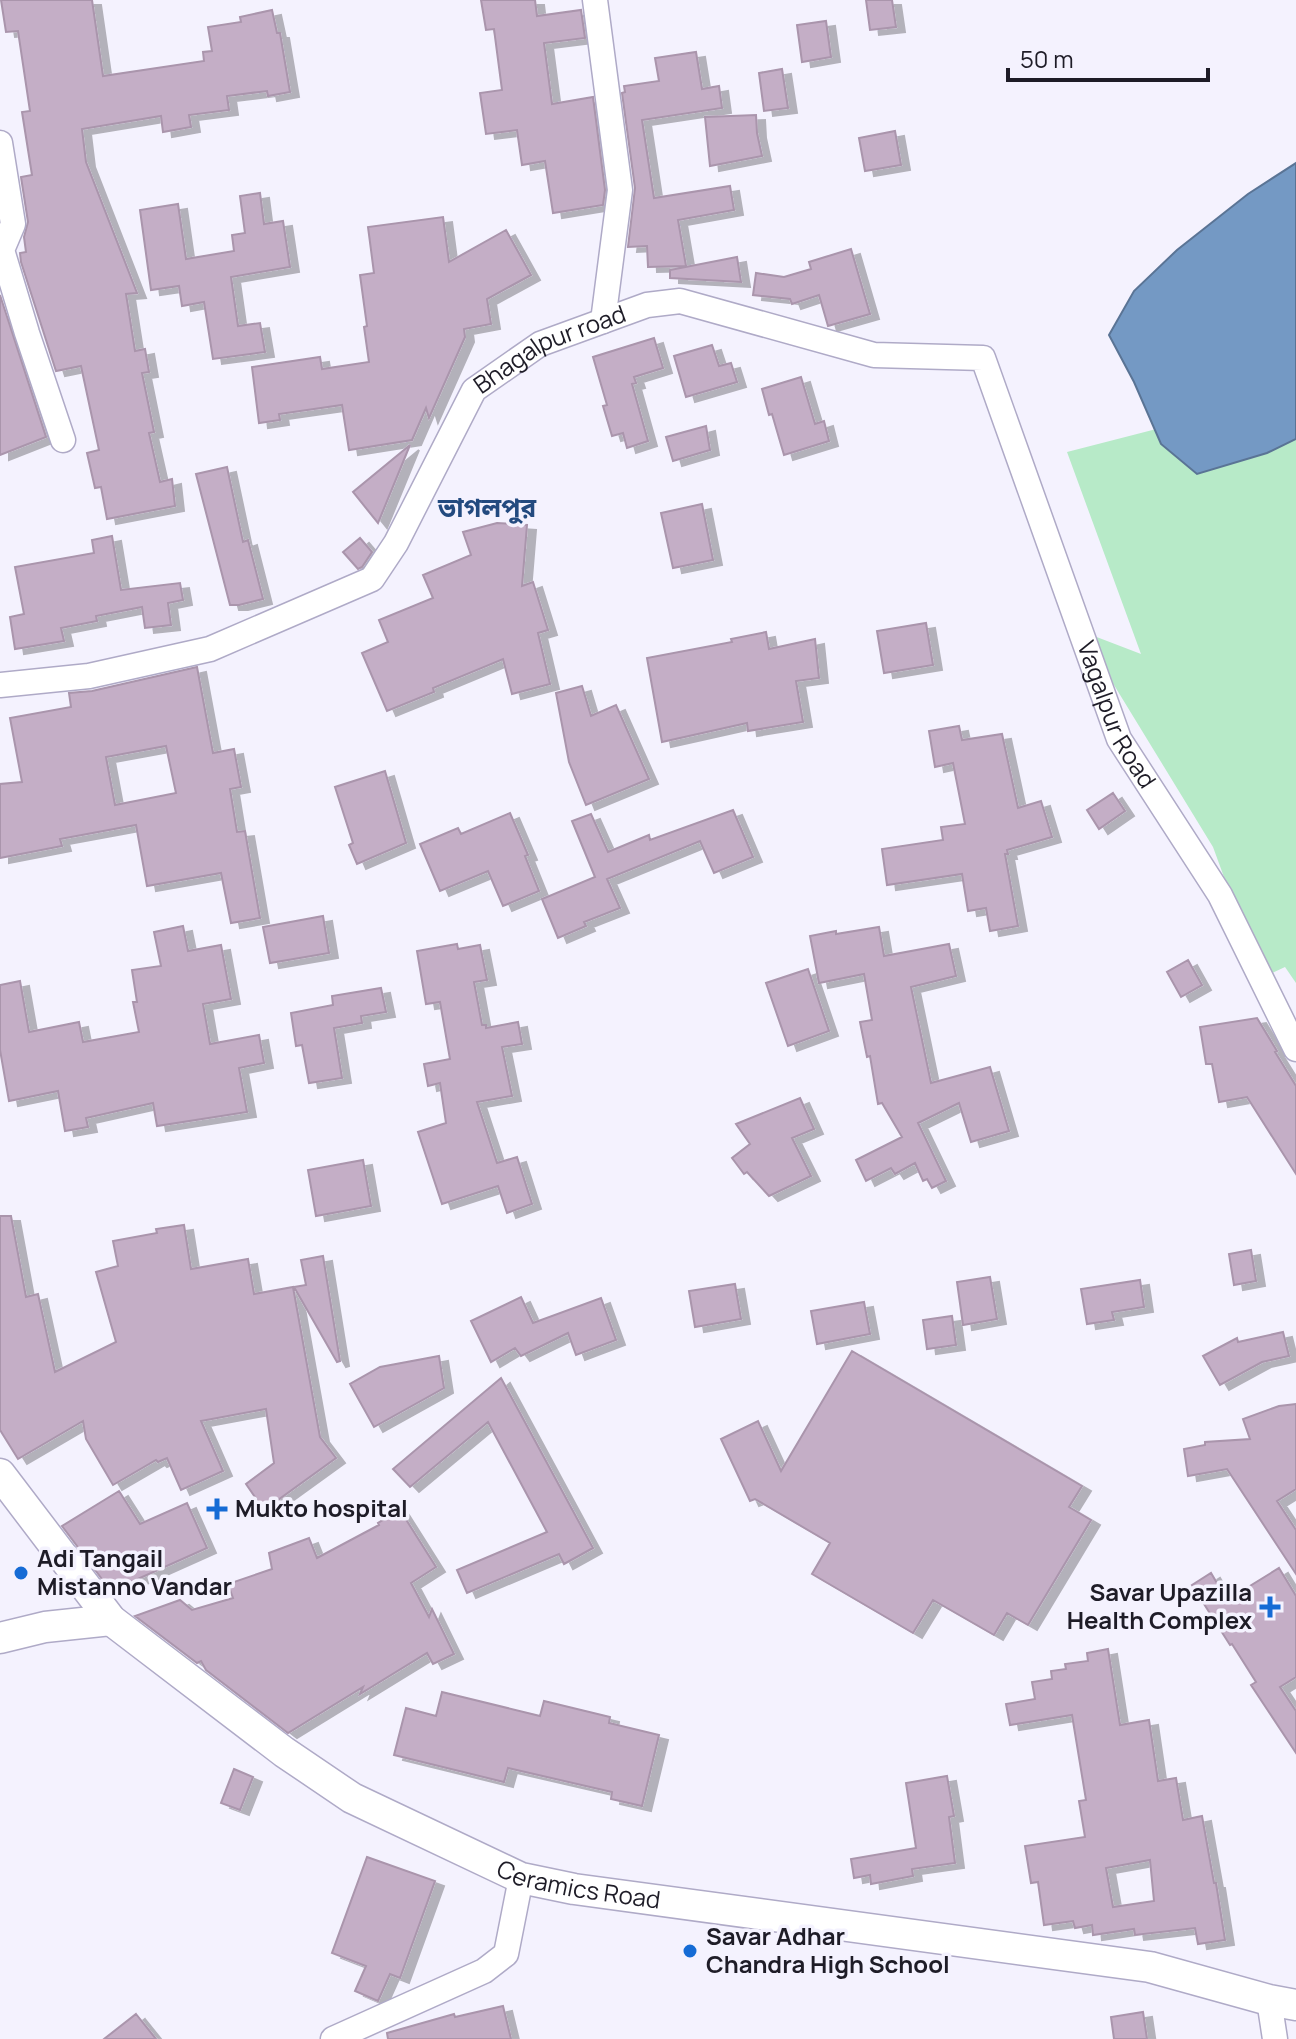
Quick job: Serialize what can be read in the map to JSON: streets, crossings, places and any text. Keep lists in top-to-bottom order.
{
  "streets": {
    "street": ["Bhagalpur road", "Vagalpur Road", "Ceramics Road"]
  },
  "crossings": [
    ["Bhagalpur road", "Vagalpur Road"]
  ],
  "districts": ["ভাগলপুর"],
  "places": {
    "health": ["Mukto hospital", "Savar Upazilla Health Complex"],
    "other": ["Adi Tangail Mistanno Vandar", "Savar Adhar Chandra High School"]
  },
  "scale_bar": "50 m"
}
